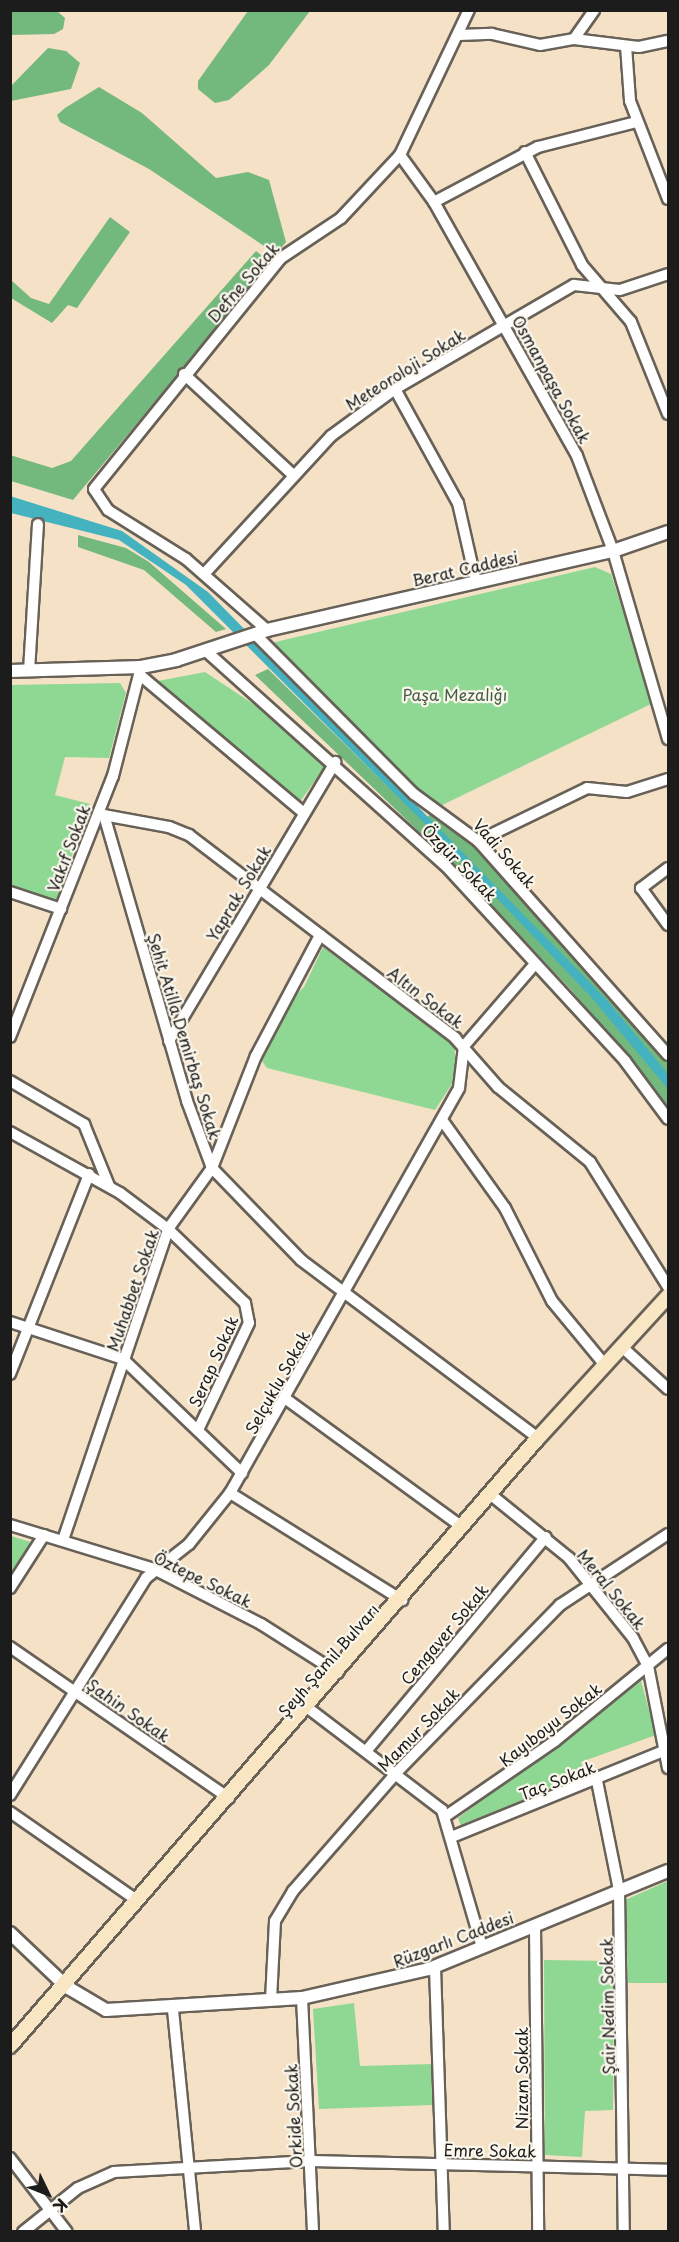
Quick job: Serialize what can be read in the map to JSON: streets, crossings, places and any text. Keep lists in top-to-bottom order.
{
  "streets": {
    "main road": ["Şeyh Şamil Bulvarı"],
    "street": [
      "Defne Sokak",
      "Meteoroloji Sokak",
      "Osmanpaşa Sokak",
      "Berat Caddesi",
      "Vakıf Sokak",
      "Vadi Sokak",
      "Özgür Sokak",
      "Yaprak Sokak",
      "Altın Sokak",
      "Şehit Atilla Demirbaş Sokak",
      "Muhabbet Sokak",
      "Serap Sokak",
      "Selçuklu Sokak",
      "Öztepe Sokak",
      "Meral Sokak",
      "Cengaver Sokak",
      "Şahin Sokak",
      "Kayıboyu Sokak",
      "Mamur Sokak",
      "Taç Sokak",
      "Rüzgarlı Caddesi",
      "Şair Nedim Sokak",
      "Nizam Sokak",
      "Orkide Sokak",
      "Emre Sokak"
    ]
  },
  "crossings": [
    ["Defne Sokak", "Osmanpaşa Sokak"],
    ["Defne Sokak", "Vadi Sokak"],
    ["Meteoroloji Sokak", "Osmanpaşa Sokak"],
    ["Meteoroloji Sokak", "Vadi Sokak"],
    ["Osmanpaşa Sokak", "Berat Caddesi"],
    ["Berat Caddesi", "Vadi Sokak"],
    ["Berat Caddesi", "Özgür Sokak"],
    ["Vakıf Sokak", "Altın Sokak"],
    ["Vakıf Sokak", "Şehit Atilla Demirbaş Sokak"],
    ["Özgür Sokak", "Yaprak Sokak"],
    ["Yaprak Sokak", "Altın Sokak"],
    ["Yaprak Sokak", "Şehit Atilla Demirbaş Sokak"],
    ["Altın Sokak", "Şehit Atilla Demirbaş Sokak"],
    ["Altın Sokak", "Muhabbet Sokak"],
    ["Altın Sokak", "Selçuklu Sokak"],
    ["Şehit Atilla Demirbaş Sokak", "Muhabbet Sokak"],
    ["Şehit Atilla Demirbaş Sokak", "Selçuklu Sokak"],
    ["Şehit Atilla Demirbaş Sokak", "Şeyh Şamil Bulvarı"],
    ["Muhabbet Sokak", "Serap Sokak"],
    ["Muhabbet Sokak", "Öztepe Sokak"],
    ["Selçuklu Sokak", "Öztepe Sokak"],
    ["Selçuklu Sokak", "Şahin Sokak"],
    ["Öztepe Sokak", "Şeyh Şamil Bulvarı"],
    ["Meral Sokak", "Cengaver Sokak"],
    ["Meral Sokak", "Şeyh Şamil Bulvarı"],
    ["Meral Sokak", "Kayıboyu Sokak"],
    ["Meral Sokak", "Mamur Sokak"],
    ["Meral Sokak", "Taç Sokak"],
    ["Şeyh Şamil Bulvarı", "Şahin Sokak"],
    ["Şeyh Şamil Bulvarı", "Rüzgarlı Caddesi"],
    ["Mamur Sokak", "Rüzgarlı Caddesi"],
    ["Taç Sokak", "Şair Nedim Sokak"],
    ["Rüzgarlı Caddesi", "Şair Nedim Sokak"],
    ["Rüzgarlı Caddesi", "Nizam Sokak"],
    ["Rüzgarlı Caddesi", "Orkide Sokak"],
    ["Şair Nedim Sokak", "Emre Sokak"],
    ["Nizam Sokak", "Emre Sokak"],
    ["Orkide Sokak", "Emre Sokak"]
  ],
  "parks": ["Paşa Mezalığı"],
  "north": "bottom right"
}
